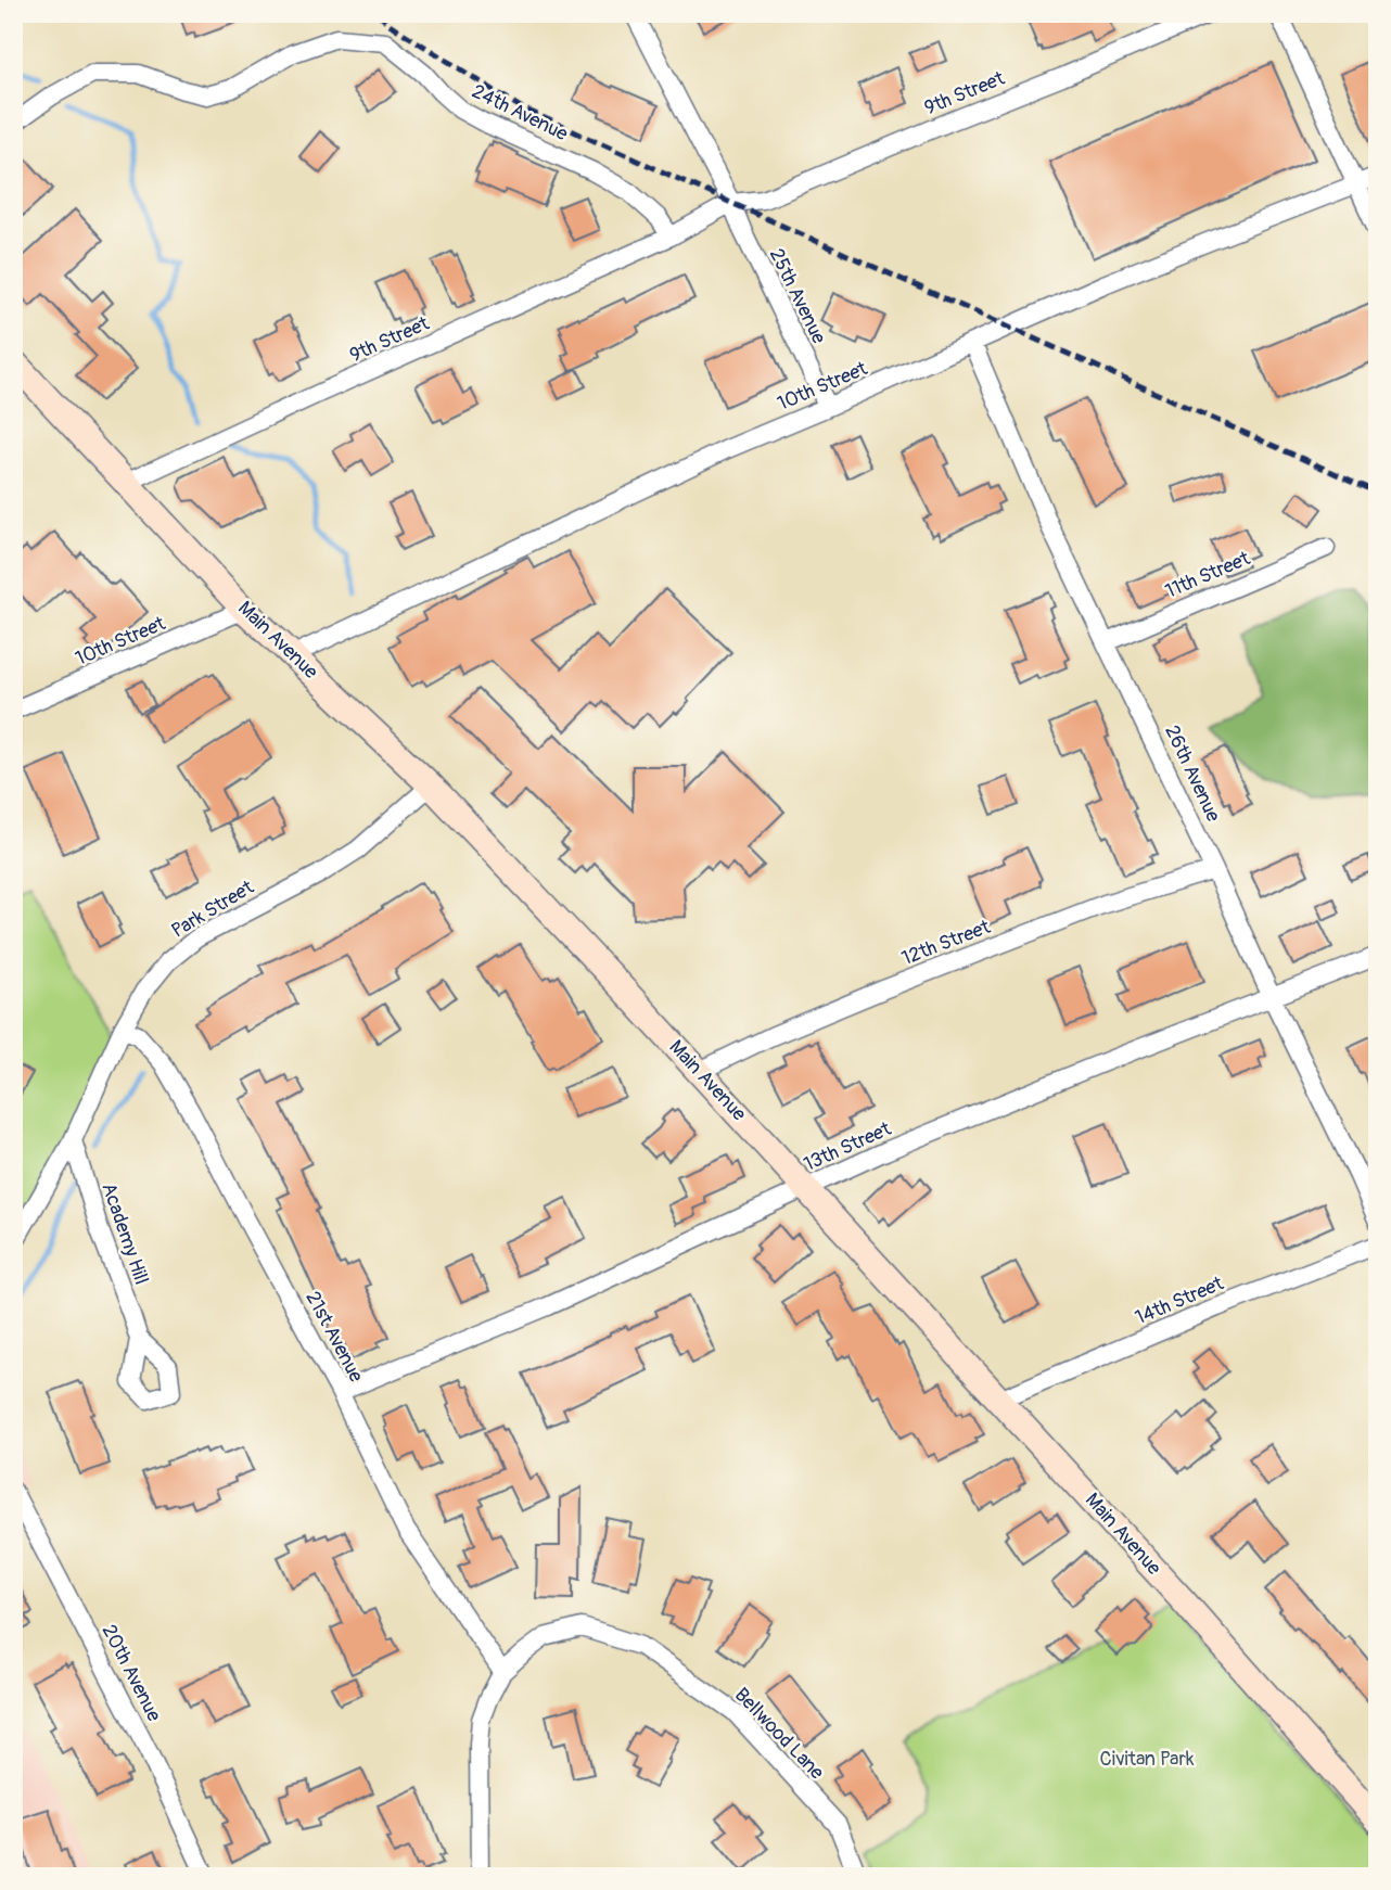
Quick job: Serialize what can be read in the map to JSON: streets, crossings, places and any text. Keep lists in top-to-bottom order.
{
  "streets": {
    "main road": ["Main Avenue"],
    "street": [
      "9th Street",
      "24th Avenue",
      "25th Avenue",
      "10th Street",
      "11th Street",
      "26th Avenue",
      "Park Street",
      "12th Street",
      "13th Street",
      "Academy Hill",
      "14th Street",
      "21st Avenue",
      "20th Avenue",
      "Bellwood Lane"
    ]
  },
  "crossings": [
    ["9th Street", "24th Avenue"],
    ["9th Street", "25th Avenue"],
    ["9th Street", "Main Avenue"],
    ["25th Avenue", "10th Street"],
    ["10th Street", "Main Avenue"],
    ["10th Street", "26th Avenue"],
    ["11th Street", "26th Avenue"],
    ["Main Avenue", "Park Street"],
    ["Main Avenue", "12th Street"],
    ["Main Avenue", "13th Street"],
    ["Main Avenue", "14th Street"],
    ["26th Avenue", "12th Street"],
    ["26th Avenue", "13th Street"],
    ["Park Street", "Academy Hill"],
    ["Park Street", "21st Avenue"],
    ["13th Street", "21st Avenue"],
    ["21st Avenue", "Bellwood Lane"]
  ],
  "parks": ["Civitan Park"]
}
